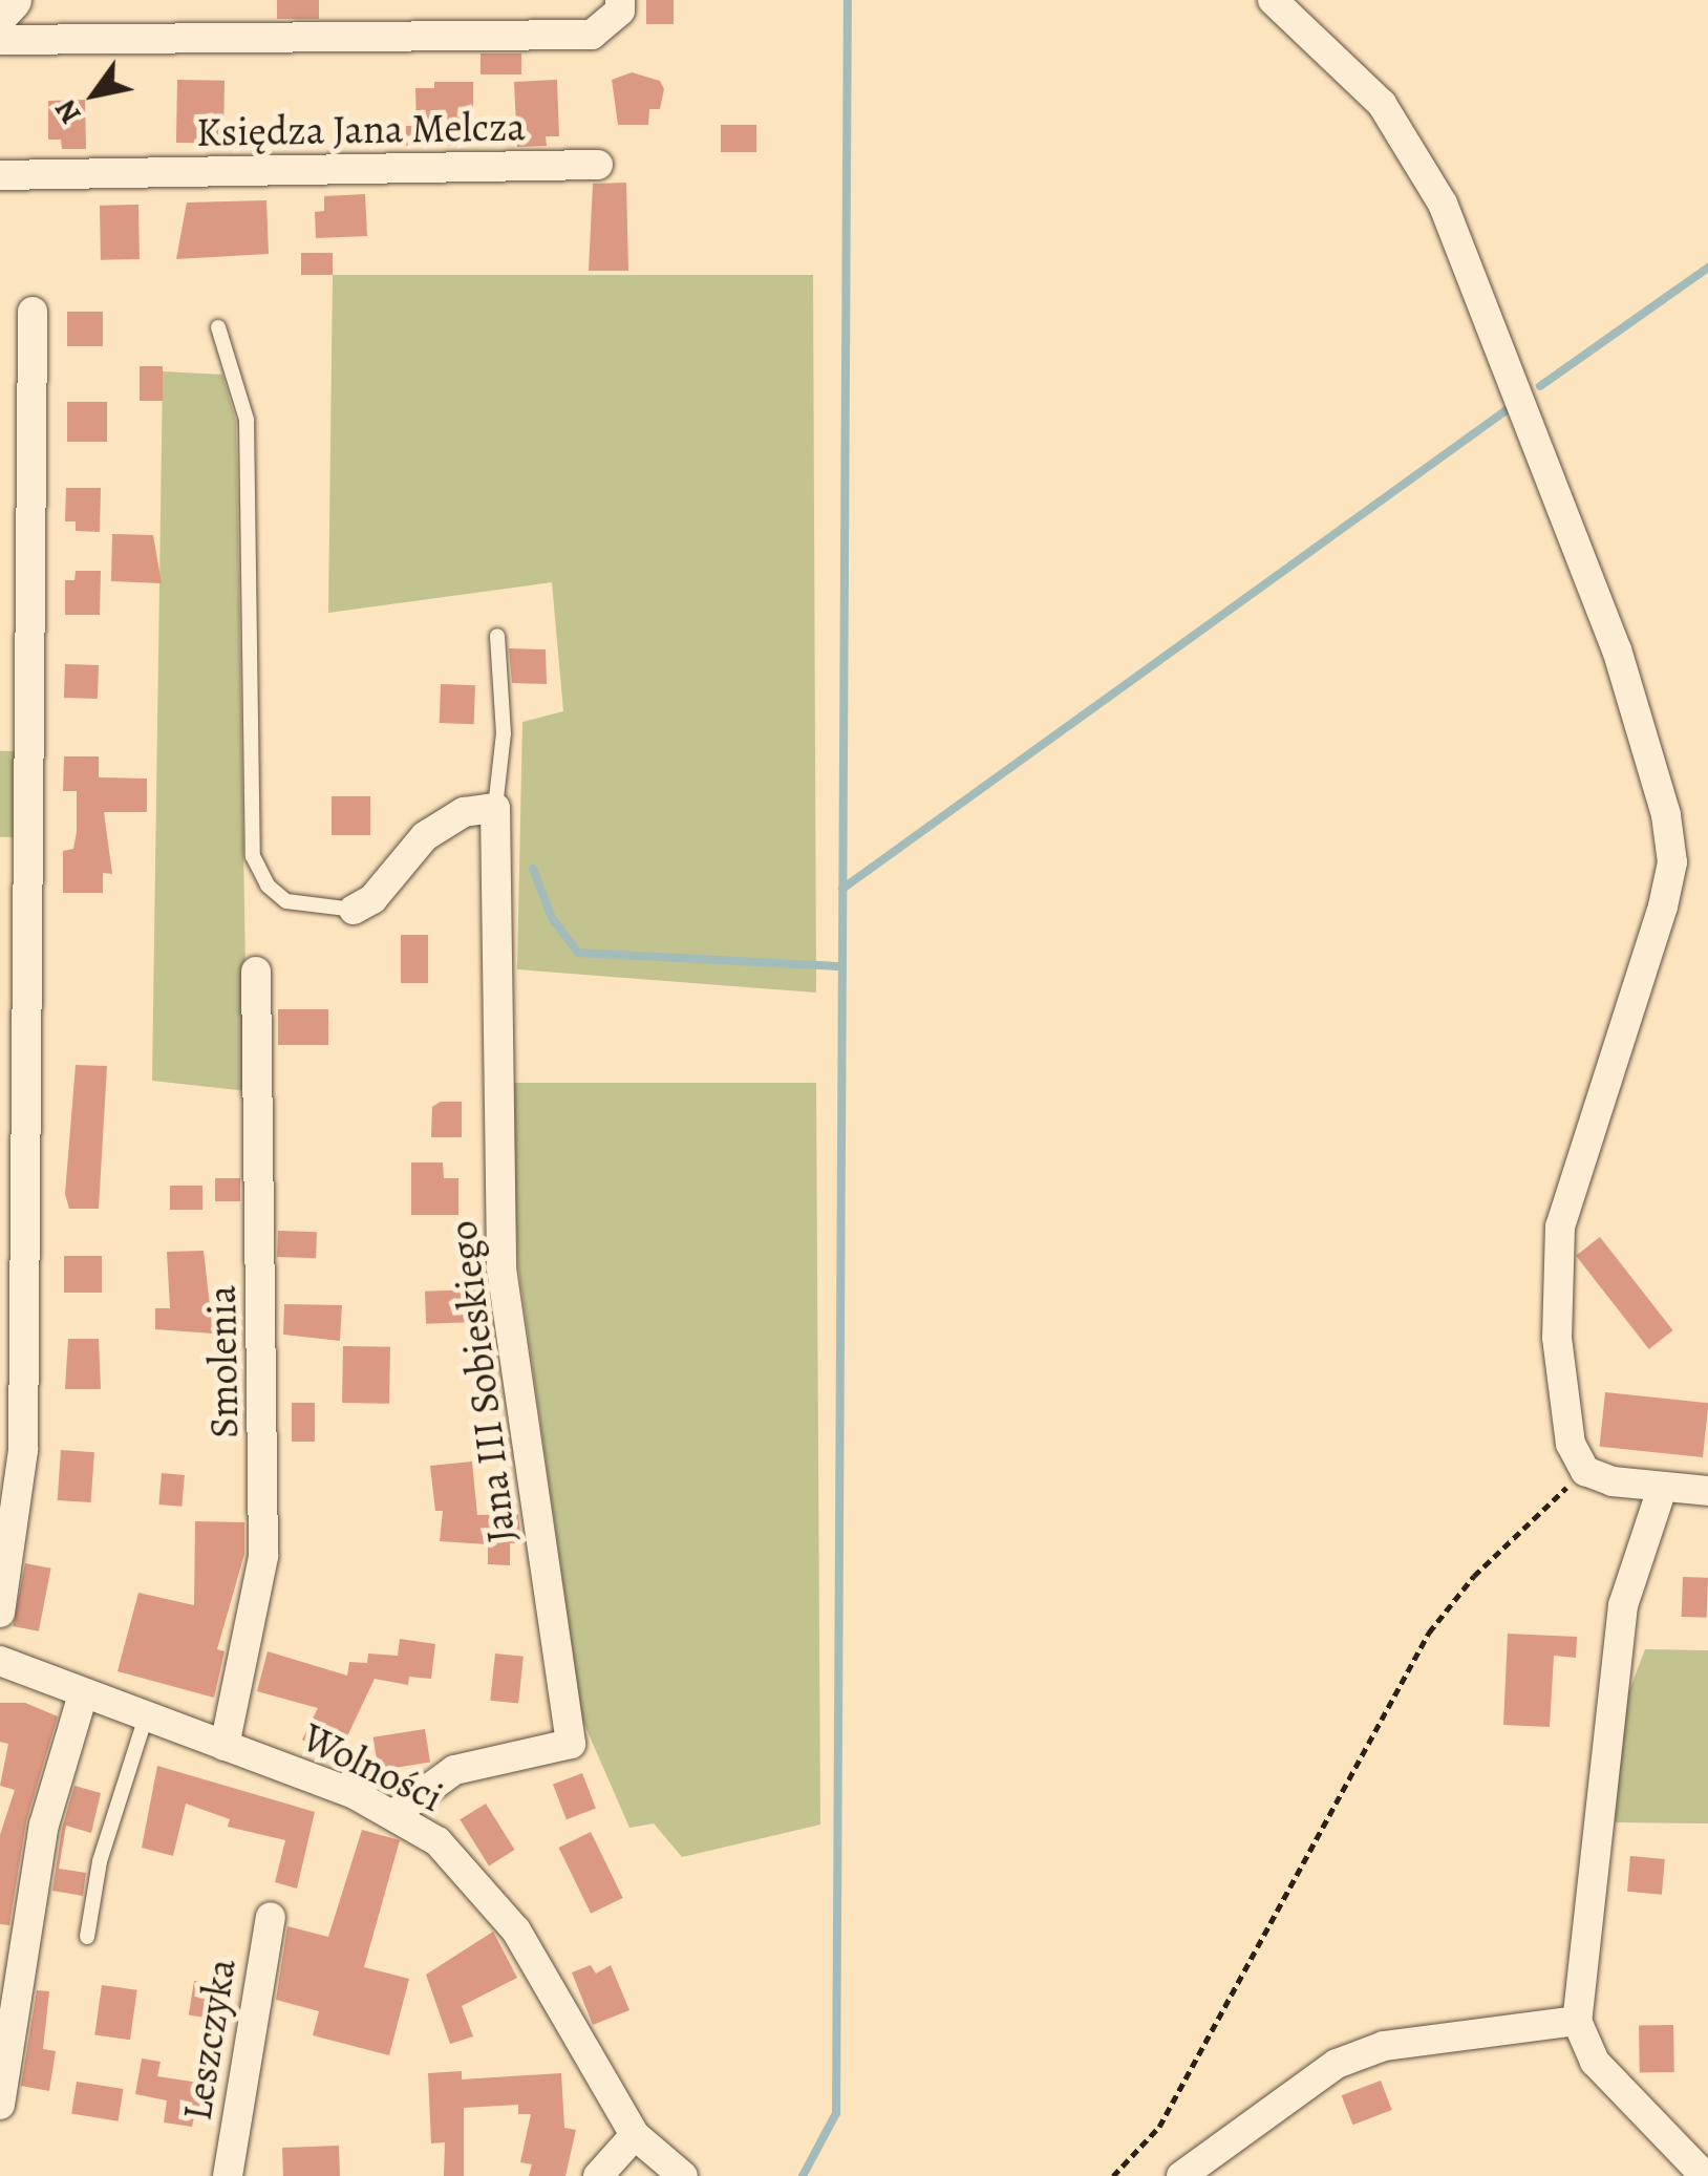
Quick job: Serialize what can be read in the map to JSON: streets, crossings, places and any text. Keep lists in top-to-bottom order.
{
  "streets": {
    "street": [
      "Księdza Jana Melcza",
      "Smolenia",
      "Jana III Sobieskiego",
      "Wolności",
      "Leszczyka"
    ]
  },
  "crossings": [
    ["Smolenia", "Wolności"],
    ["Jana III Sobieskiego", "Wolności"]
  ],
  "north": "bottom left"
}
